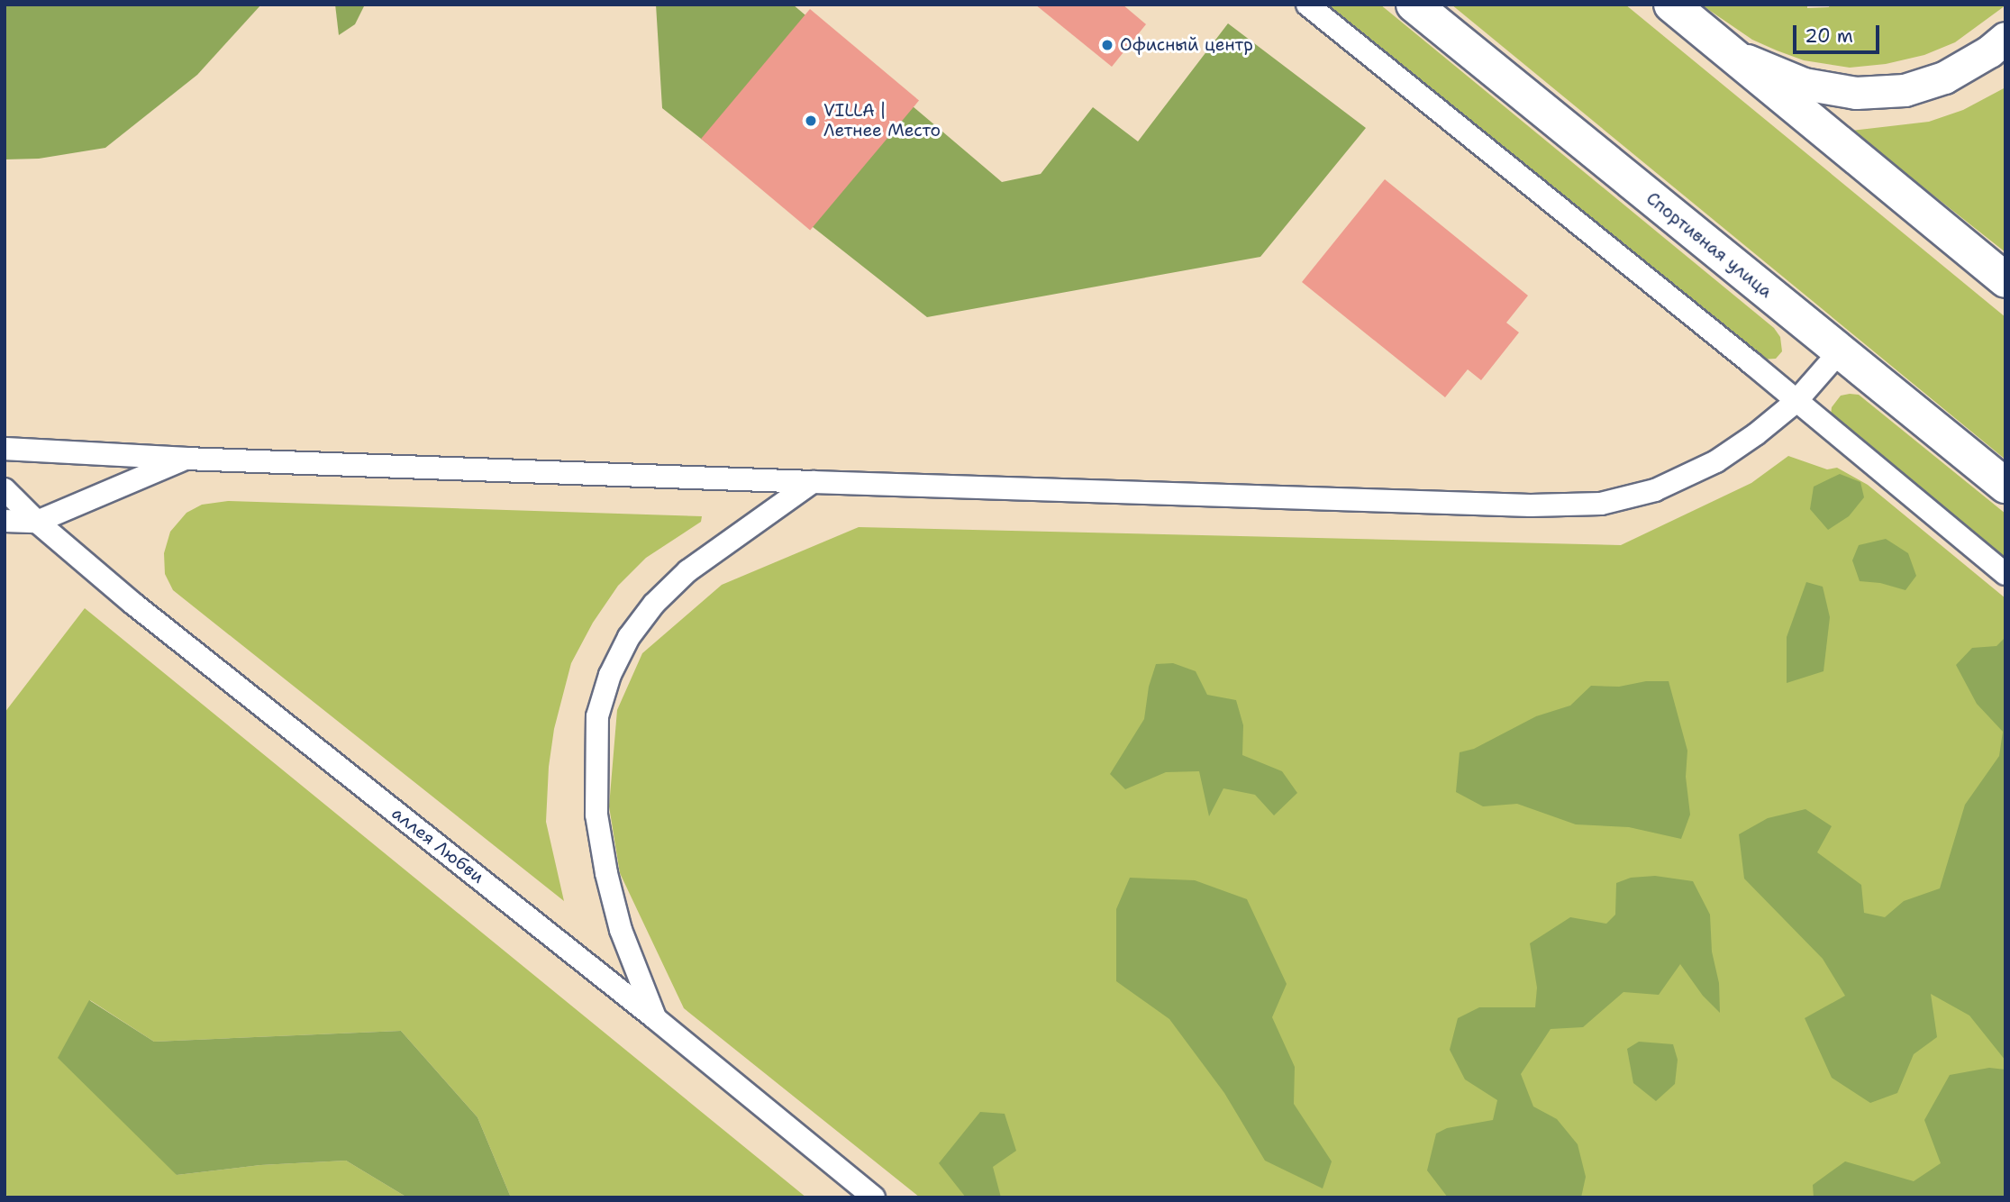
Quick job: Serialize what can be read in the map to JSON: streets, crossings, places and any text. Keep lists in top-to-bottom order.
{
  "streets": {
    "main road": ["Спортивная улица"],
    "street": ["аллея Любви"]
  },
  "places": ["Офисный центр", "VILLA | Летнее Место"],
  "scale_bar": "20 m"
}
